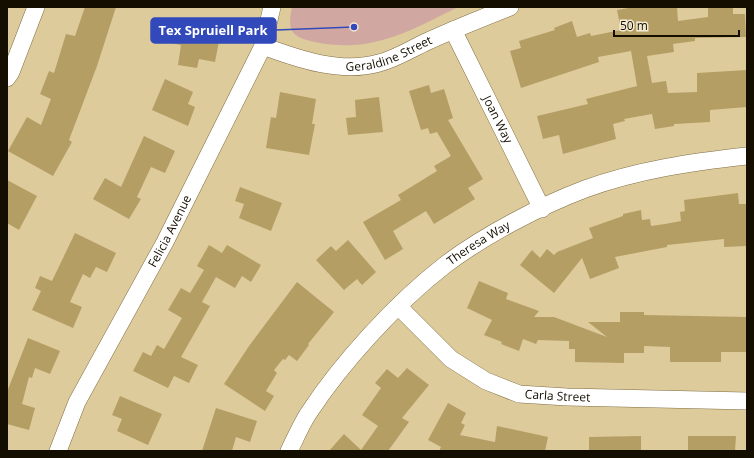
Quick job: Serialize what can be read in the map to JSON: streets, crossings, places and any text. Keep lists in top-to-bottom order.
{
  "streets": {
    "street": [
      "Geraldine Street",
      "Joan Way",
      "Felicia Avenue",
      "Theresa Way",
      "Carla Street"
    ]
  },
  "crossings": [
    ["Geraldine Street", "Joan Way"],
    ["Geraldine Street", "Felicia Avenue"],
    ["Joan Way", "Theresa Way"],
    ["Theresa Way", "Carla Street"]
  ],
  "places": ["Tex Spruiell Park"],
  "scale_bar": "50 m"
}
